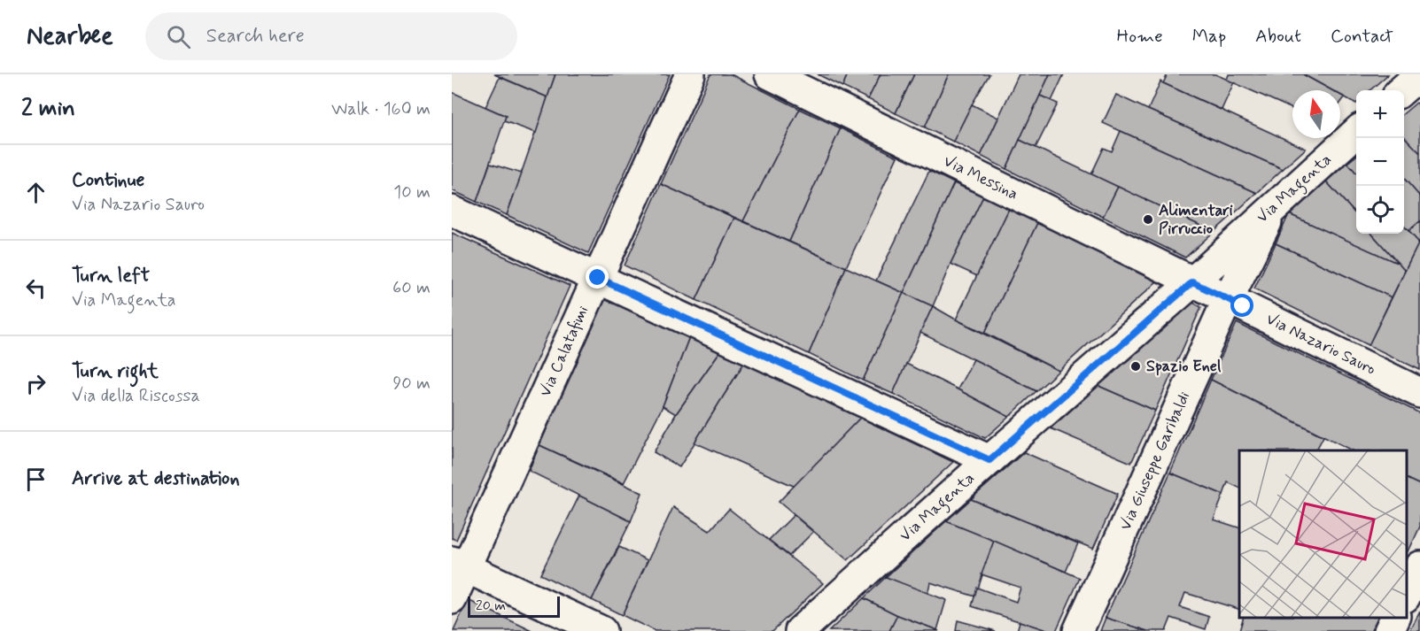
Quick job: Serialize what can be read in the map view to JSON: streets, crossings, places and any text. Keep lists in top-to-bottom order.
{
  "streets": {
    "street": [
      "Via Messina",
      "Via Magenta",
      "Via Nazario Sauro",
      "Via Calatafimi",
      "Via Giuseppe Garibaldi"
    ]
  },
  "crossings": [
    ["Via Messina", "Via Magenta"],
    ["Via Messina", "Via Nazario Sauro"],
    ["Via Magenta", "Via Nazario Sauro"],
    ["Via Magenta", "Via Giuseppe Garibaldi"],
    ["Via Nazario Sauro", "Via Giuseppe Garibaldi"]
  ],
  "places": ["Alimentari Pirruccio", "Spazio Enel"],
  "scale_bar": "20 m",
  "north": "top",
  "page": {
    "header": "Nearbee",
    "search": "Search here",
    "nav": [
      "Home",
      "Map",
      "About",
      "Contact"
    ],
    "heading": ["2 min", "Walk · 160 m"],
    "map_buttons": ["+", "−"],
    "list": [
      ["Continue", "Via Nazario Sauro", "10 m"],
      ["Turn left", "Via Magenta", "60 m"],
      ["Turn right", "Via della Riscossa", "90 m"],
      "Arrive at destination"
    ],
    "scale": "20 m"
  }
}
